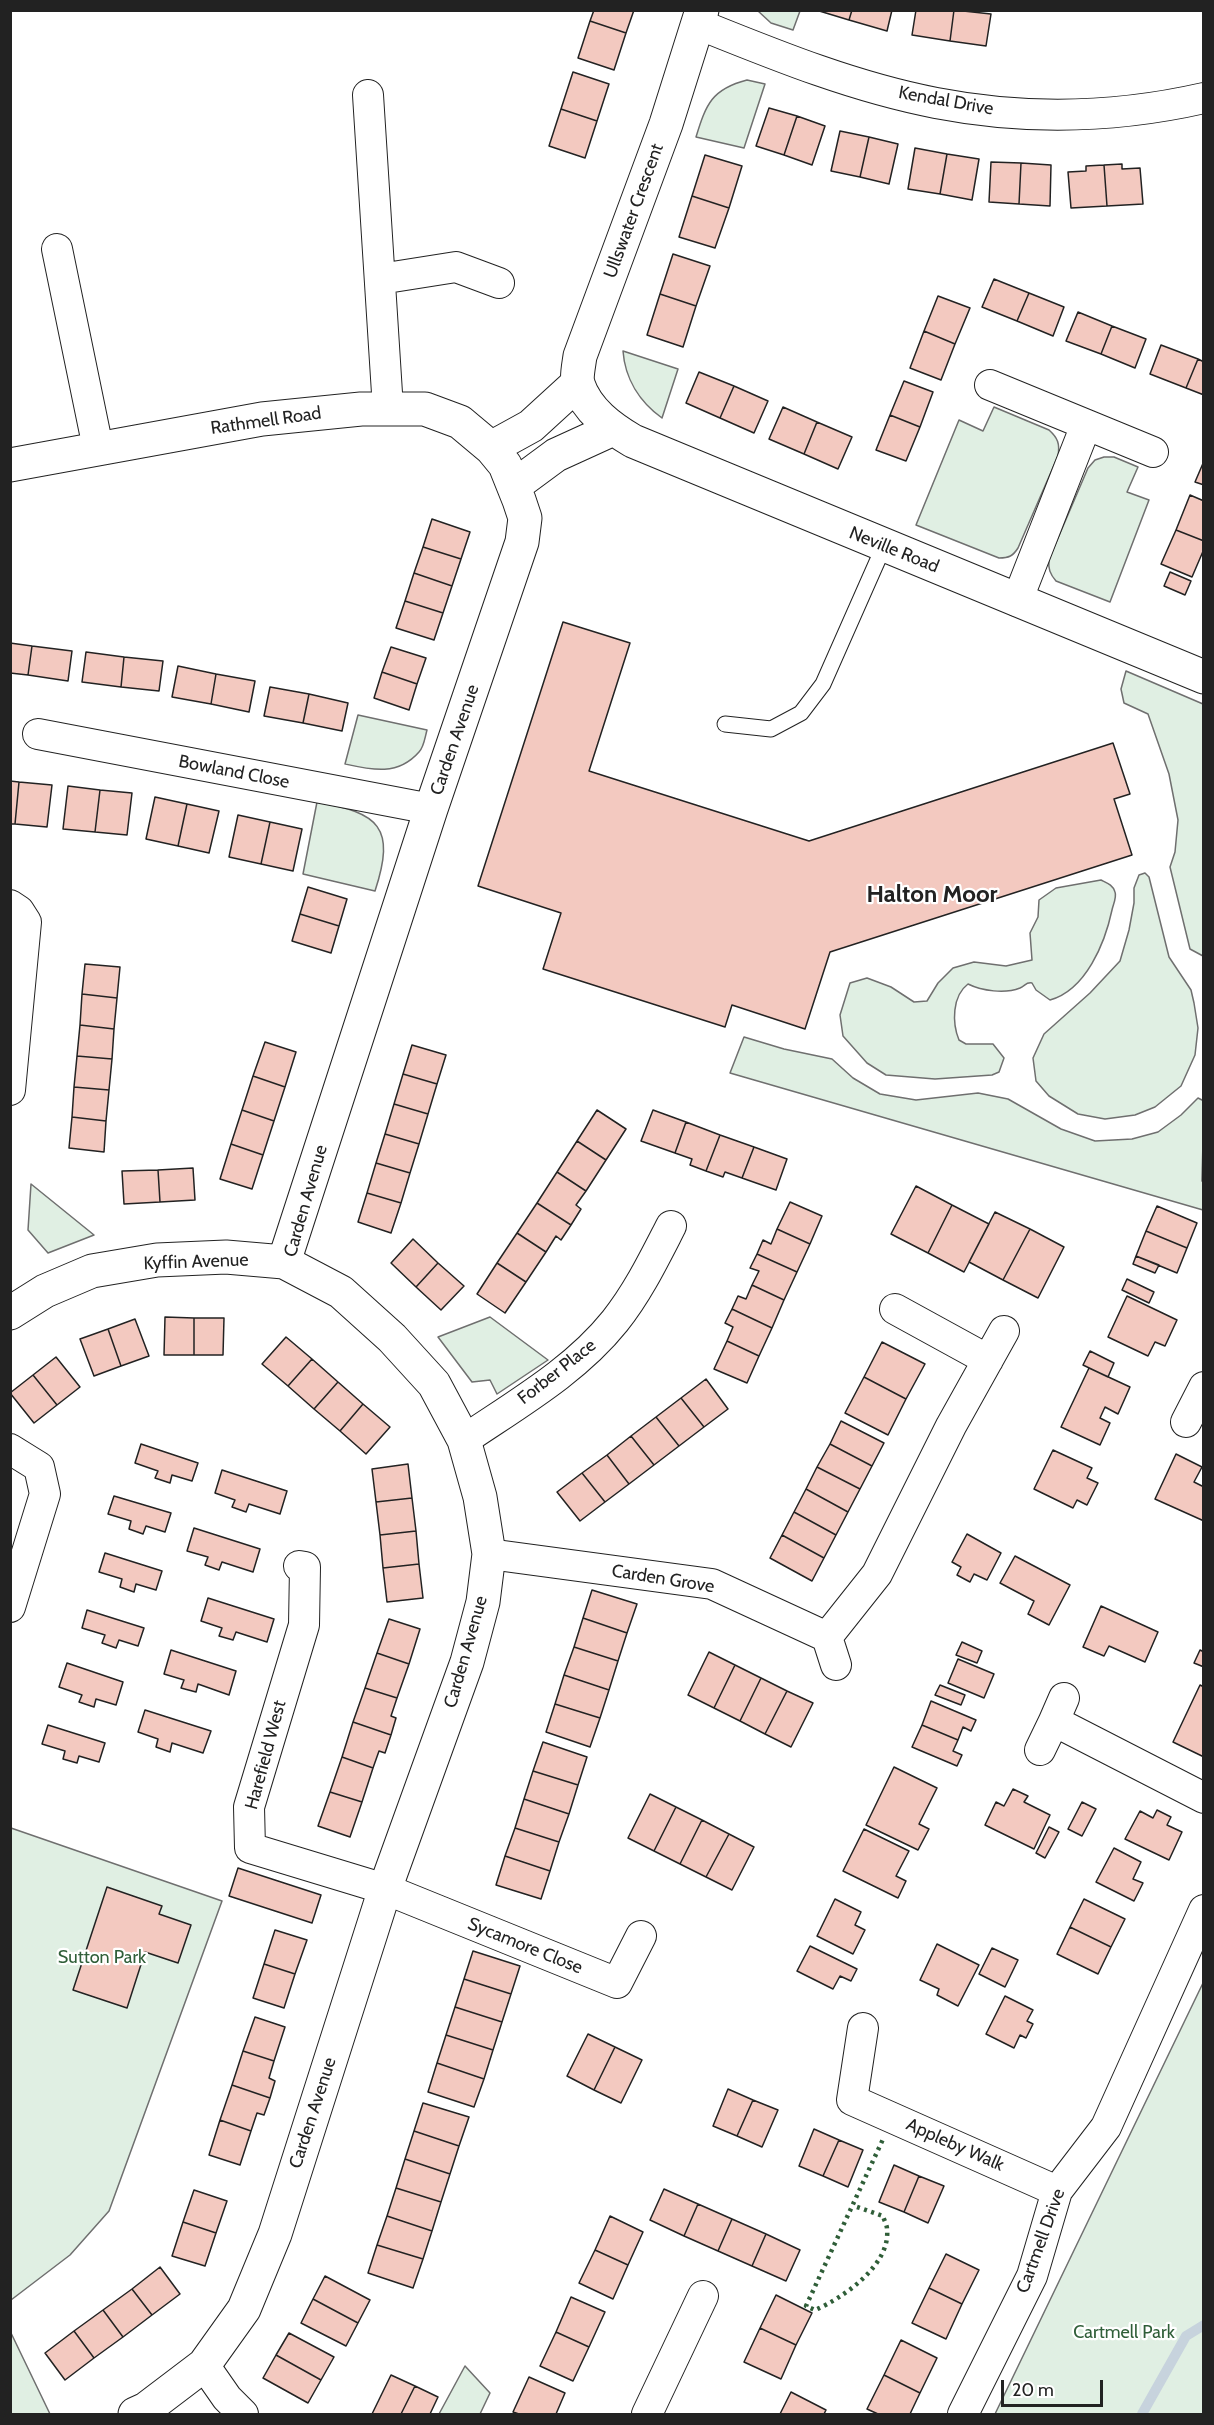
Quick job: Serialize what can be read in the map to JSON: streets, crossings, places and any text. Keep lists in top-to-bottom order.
{
  "streets": {
    "street": [
      "Kendal Drive",
      "Ullswater Crescent",
      "Rathmell Road",
      "Neville Road",
      "Carden Avenue",
      "Bowland Close",
      "Kyffin Avenue",
      "Forber Place",
      "Carden Grove",
      "Harefield West",
      "Sycamore Close",
      "Appleby Walk",
      "Cartmell Drive"
    ]
  },
  "crossings": [
    ["Kendal Drive", "Ullswater Crescent"],
    ["Ullswater Crescent", "Neville Road"],
    ["Rathmell Road", "Carden Avenue"],
    ["Carden Avenue", "Bowland Close"],
    ["Carden Avenue", "Kyffin Avenue"],
    ["Carden Avenue", "Forber Place"],
    ["Carden Avenue", "Carden Grove"],
    ["Carden Avenue", "Harefield West"],
    ["Carden Avenue", "Sycamore Close"],
    ["Harefield West", "Sycamore Close"],
    ["Appleby Walk", "Cartmell Drive"]
  ],
  "districts": ["Halton Moor"],
  "parks": ["Sutton Park", "Cartmell Park"],
  "scale_bar": "20 m"
}
